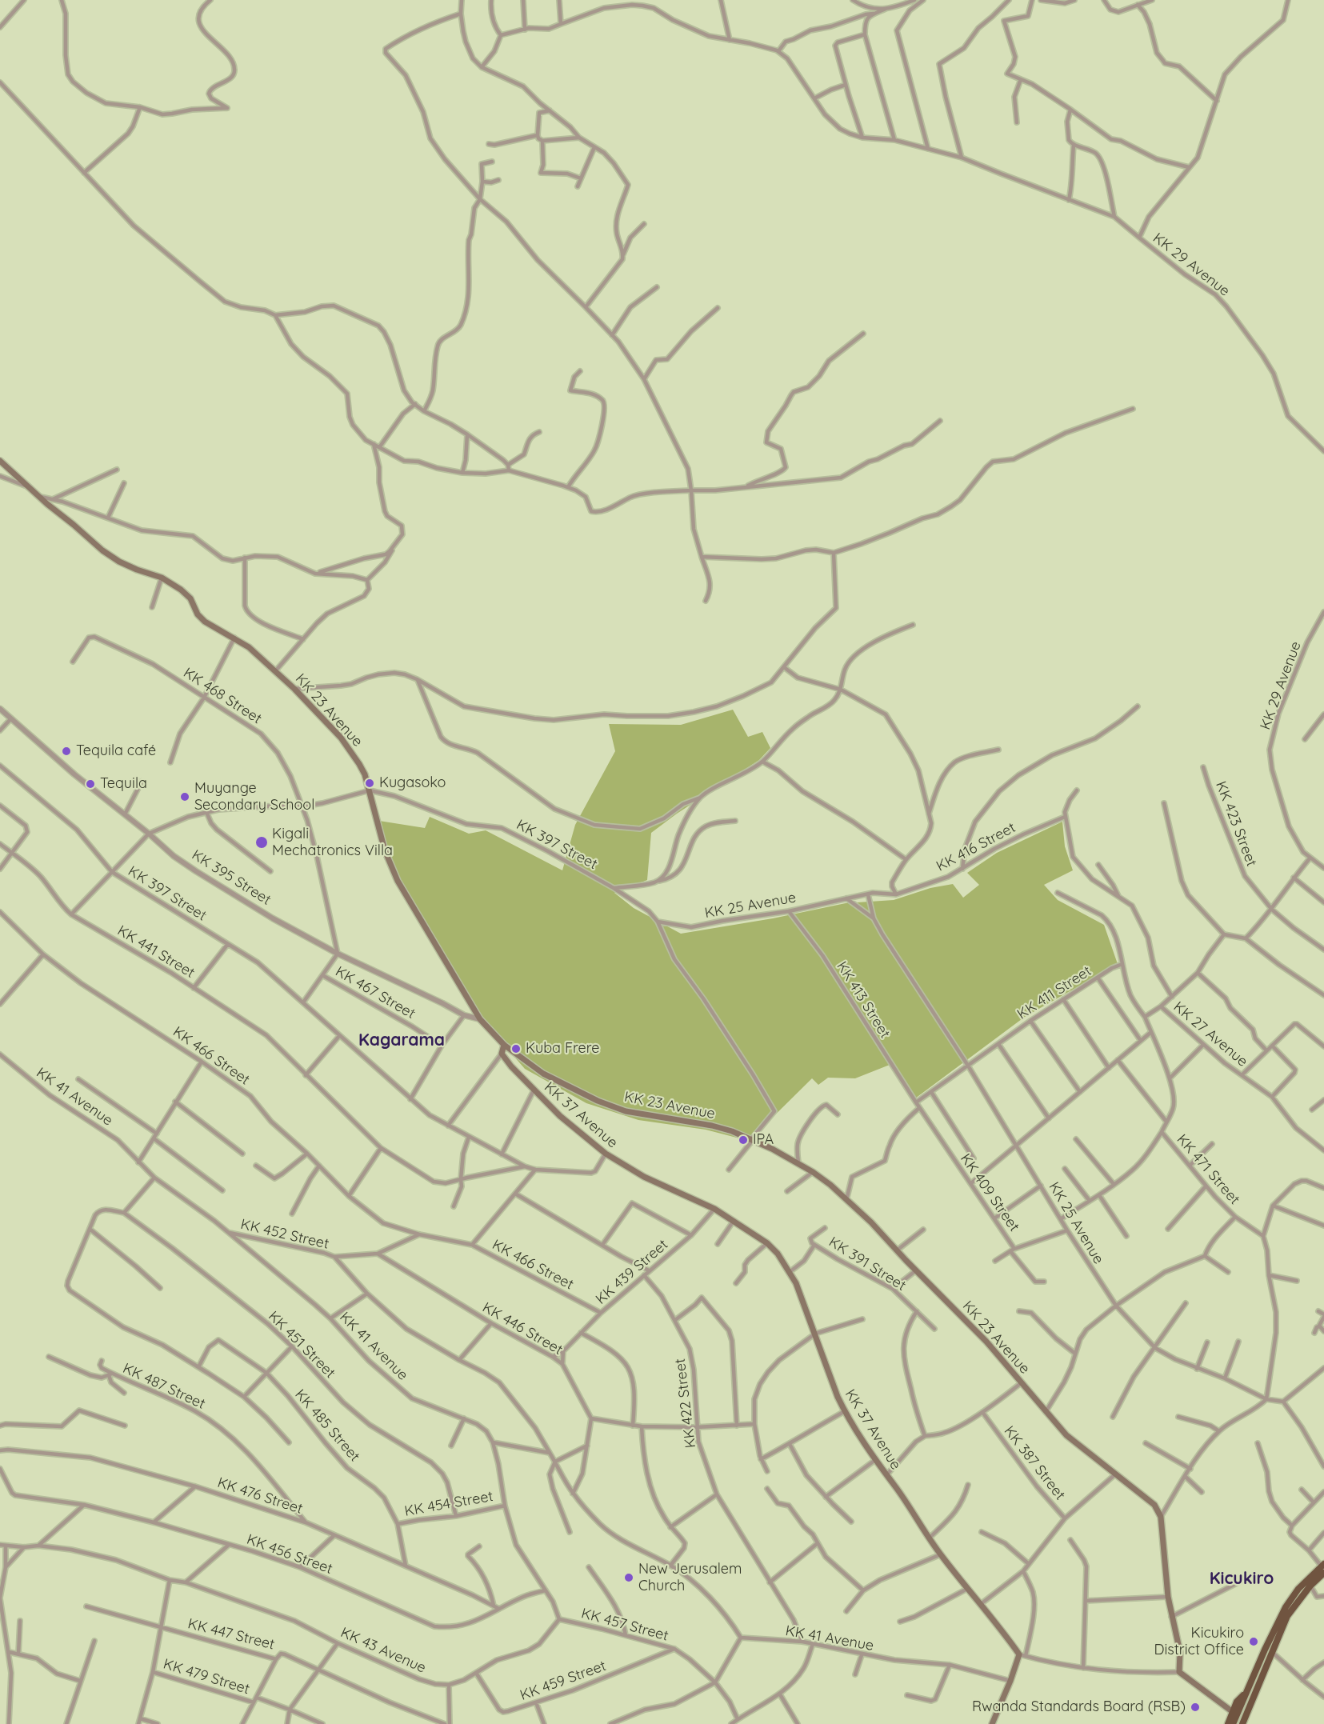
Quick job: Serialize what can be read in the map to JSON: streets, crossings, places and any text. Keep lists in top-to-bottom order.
{
  "streets": {
    "main road": ["KK 23 Avenue", "KK 37 Avenue"],
    "street": [
      "KK 29 Avenue",
      "KK 468 Street",
      "KK 423 Street",
      "KK 397 Street",
      "KK 416 Street",
      "KK 395 Street",
      "KK 25 Avenue",
      "KK 441 Street",
      "KK 467 Street",
      "KK 411 Street",
      "KK 413 Street",
      "KK 27 Avenue",
      "KK 466 Street",
      "KK 41 Avenue",
      "KK 471 Street",
      "KK 409 Street",
      "KK 452 Street",
      "KK 391 Street",
      "KK 439 Street",
      "KK 446 Street",
      "KK 451 Street",
      "KK 487 Street",
      "KK 422 Street",
      "KK 485 Street",
      "KK 387 Street",
      "KK 476 Street",
      "KK 454 Street",
      "KK 456 Street",
      "KK 457 Street",
      "KK 447 Street",
      "KK 43 Avenue",
      "KK 479 Street",
      "KK 459 Street"
    ]
  },
  "crossings": [
    ["KK 468 Street", "KK 397 Street"],
    ["KK 468 Street", "KK 395 Street"],
    ["KK 23 Avenue", "KK 397 Street"],
    ["KK 23 Avenue", "KK 395 Street"],
    ["KK 23 Avenue", "KK 387 Street"],
    ["KK 397 Street", "KK 395 Street"],
    ["KK 397 Street", "KK 25 Avenue"],
    ["KK 397 Street", "KK 441 Street"],
    ["KK 416 Street", "KK 25 Avenue"],
    ["KK 25 Avenue", "KK 411 Street"],
    ["KK 25 Avenue", "KK 413 Street"],
    ["KK 25 Avenue", "KK 409 Street"],
    ["KK 441 Street", "KK 37 Avenue"],
    ["KK 411 Street", "KK 413 Street"],
    ["KK 411 Street", "KK 471 Street"],
    ["KK 411 Street", "KK 409 Street"],
    ["KK 413 Street", "KK 409 Street"],
    ["KK 466 Street", "KK 452 Street"],
    ["KK 466 Street", "KK 439 Street"],
    ["KK 41 Avenue", "KK 452 Street"],
    ["KK 41 Avenue", "KK 422 Street"],
    ["KK 37 Avenue", "KK 391 Street"],
    ["KK 37 Avenue", "KK 439 Street"],
    ["KK 452 Street", "KK 446 Street"],
    ["KK 439 Street", "KK 446 Street"],
    ["KK 439 Street", "KK 422 Street"],
    ["KK 451 Street", "KK 454 Street"],
    ["KK 487 Street", "KK 476 Street"],
    ["KK 485 Street", "KK 476 Street"],
    ["KK 485 Street", "KK 454 Street"],
    ["KK 476 Street", "KK 456 Street"],
    ["KK 457 Street", "KK 459 Street"]
  ],
  "districts": ["Kagarama", "Kicukiro"],
  "places": [
    "Tequila café",
    "Kugasoko",
    "Tequila",
    "Muyange Secondary School",
    "Kigali Mechatronics Villa",
    "Kuba Frere",
    "IPA",
    "New Jerusalem Church",
    "Kicukiro District Office",
    "Rwanda Standards Board (RSB)"
  ]
}
